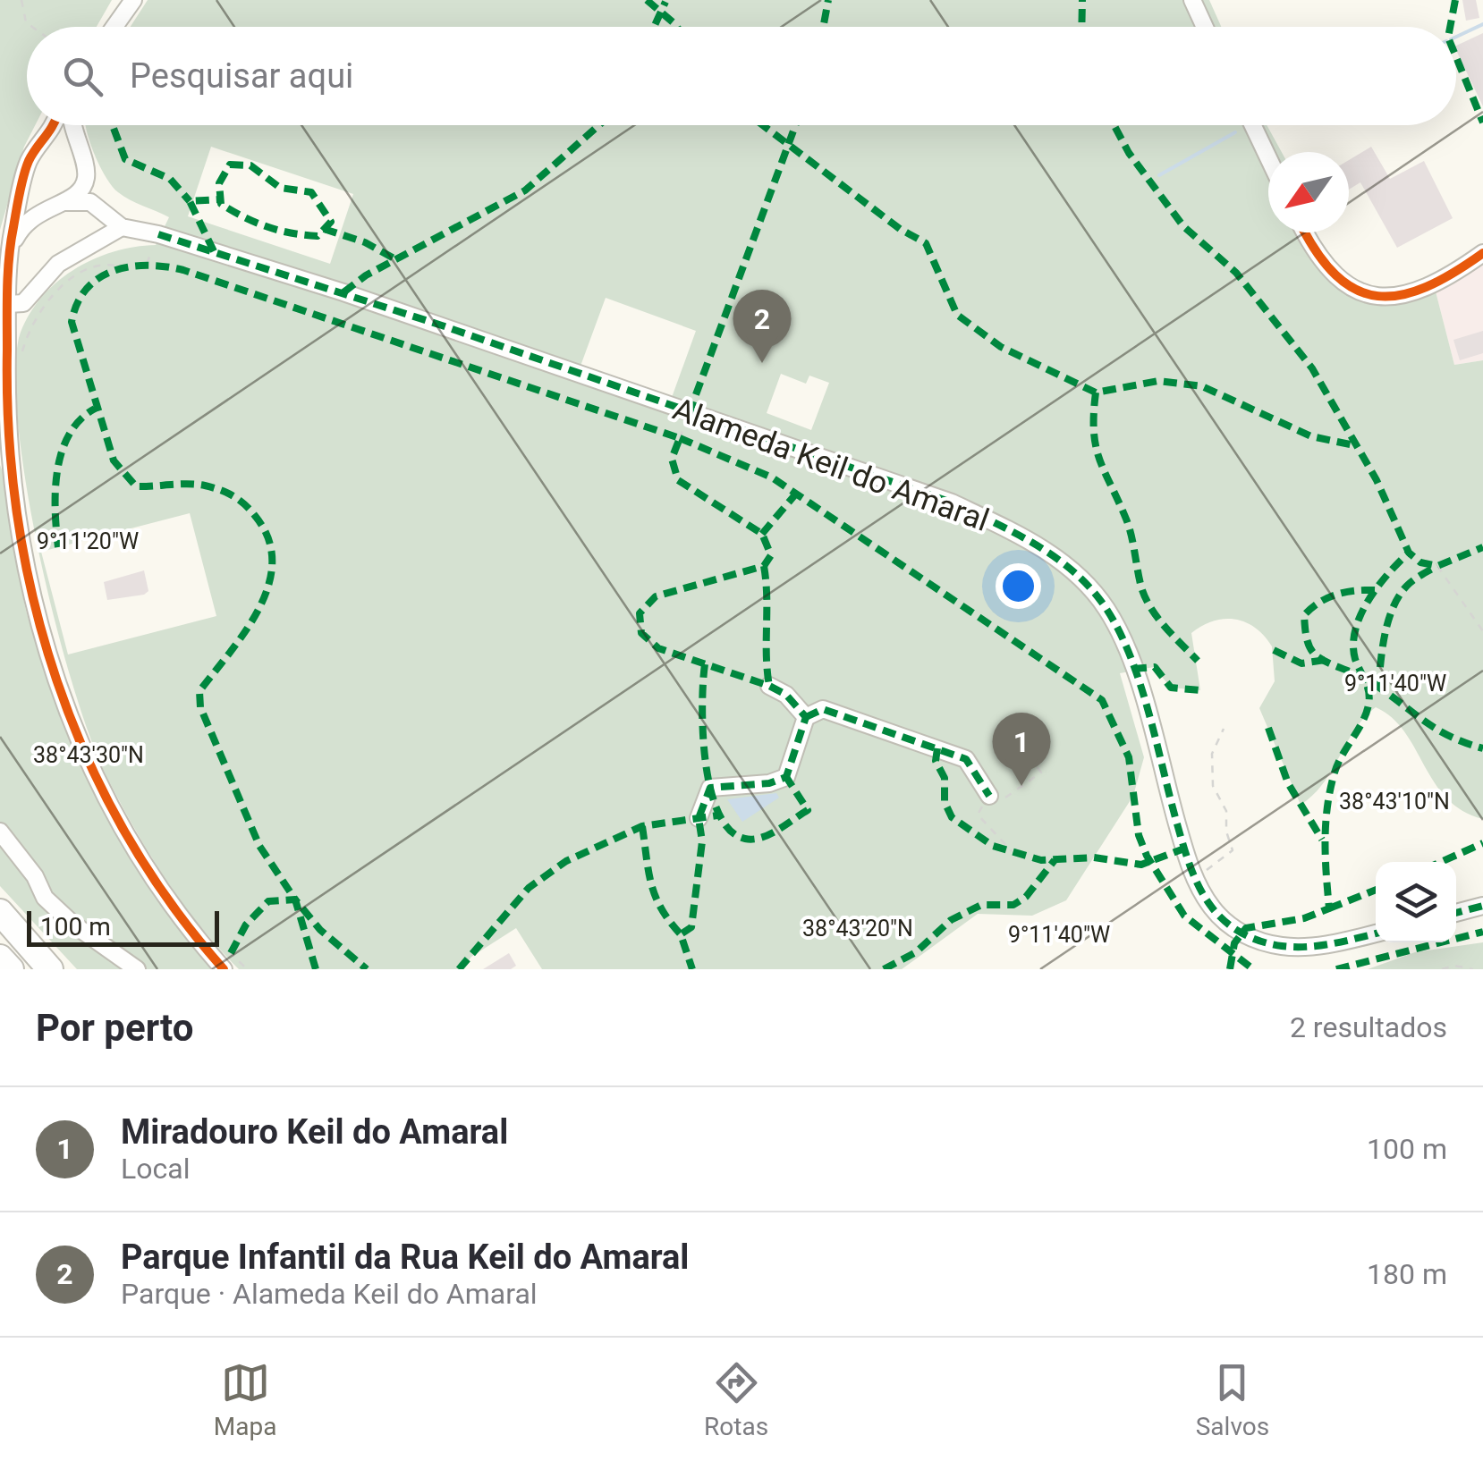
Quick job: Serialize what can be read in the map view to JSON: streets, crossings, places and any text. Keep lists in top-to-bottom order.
{
  "streets": {
    "street": ["Alameda Keil do Amaral"]
  },
  "scale_bar": "100 m",
  "north": "bottom left",
  "page": {
    "search": "Pesquisar aqui",
    "pins": ["2", "1"],
    "scale": "100 m",
    "heading": ["Por perto", "2 resultados"],
    "list": [
      {
        "mark": "1",
        "name": "Miradouro Keil do Amaral",
        "note": "Local",
        "value": "100 m"
      },
      {
        "mark": "2",
        "name": "Parque Infantil da Rua Keil do Amaral",
        "note": "Parque · Alameda Keil do Amaral",
        "value": "180 m"
      }
    ],
    "nav": ["Mapa", "Rotas", "Salvos"]
  },
  "coordinates": [
    "9°11'20\"W",
    "9°11'40\"W",
    "38°43'30\"N",
    "38°43'10\"N",
    "38°43'20\"N"
  ]
}
